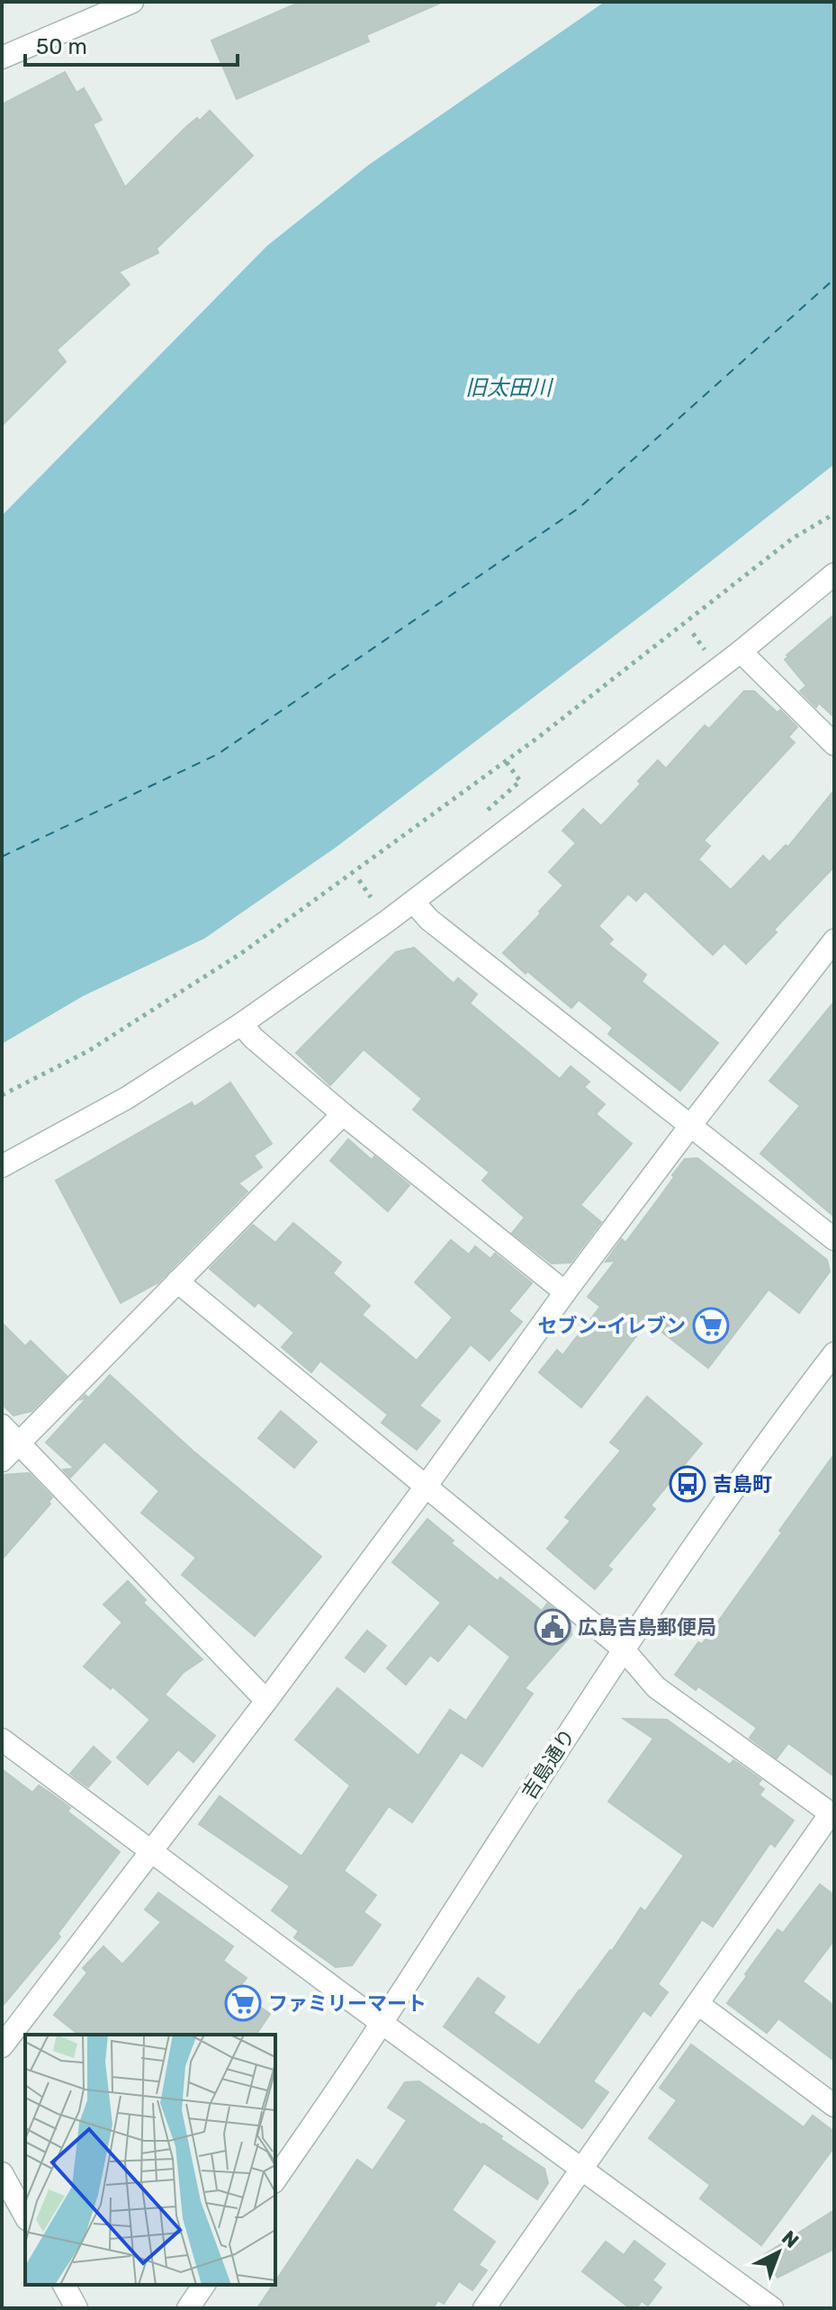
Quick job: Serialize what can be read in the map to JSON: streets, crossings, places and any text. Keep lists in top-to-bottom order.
{
  "streets": {
    "street": ["吉島通り"]
  },
  "water": ["旧太田川"],
  "places": {
    "supermarket": ["セブン-イレブン", "ファミリーマート"],
    "bus stop": ["吉島町"],
    "public building": ["広島吉島郵便局"]
  },
  "scale_bar": "50 m",
  "north": "top right"
}
